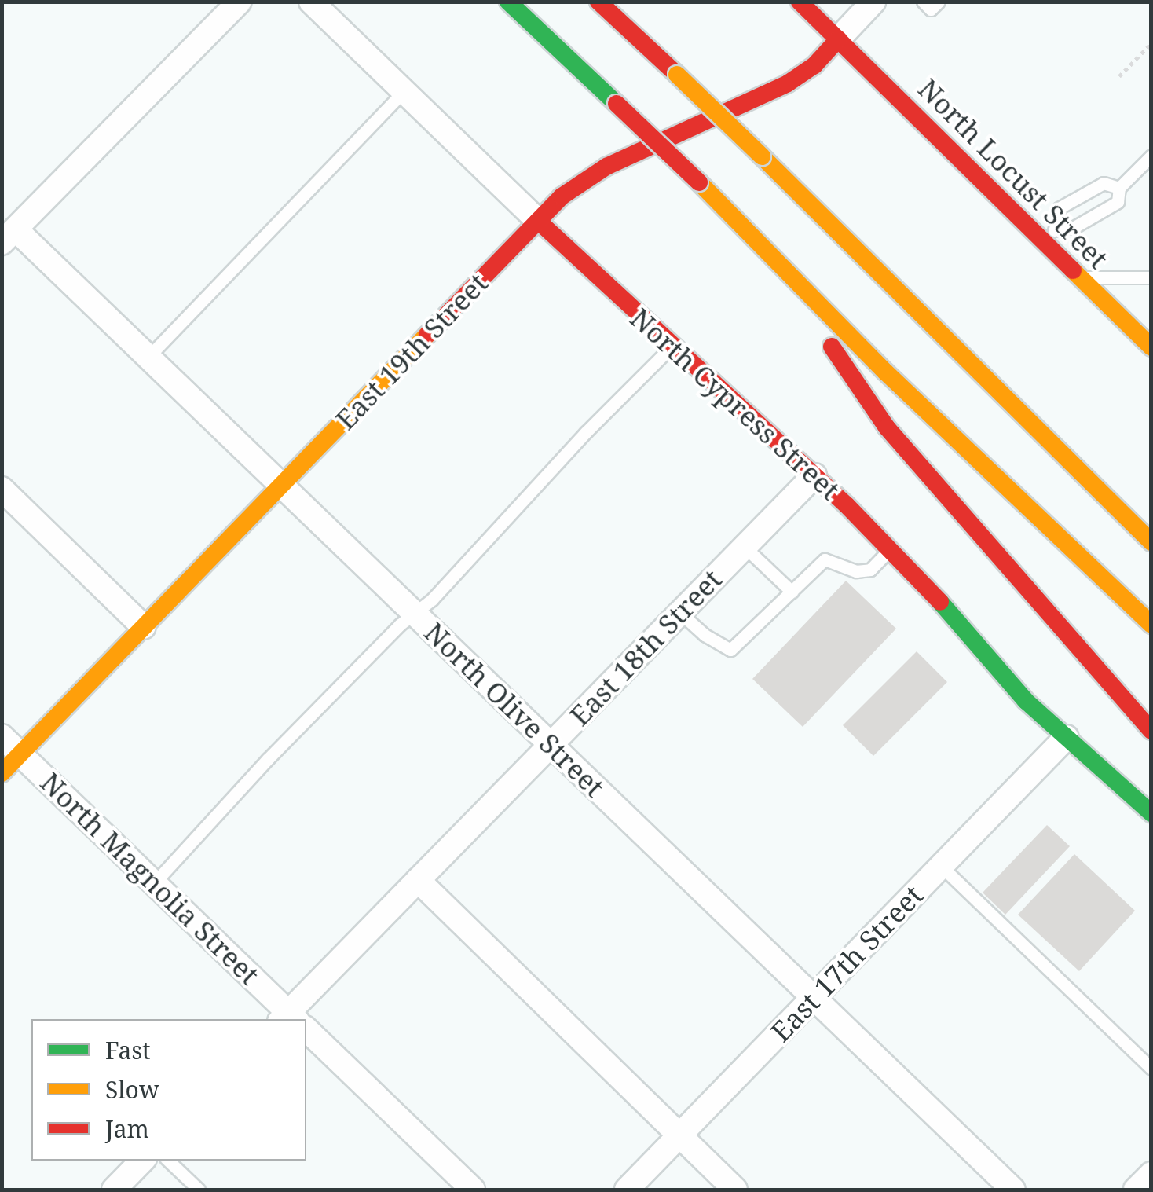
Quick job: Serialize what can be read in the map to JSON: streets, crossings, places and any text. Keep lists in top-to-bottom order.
{
  "streets": {
    "main road": ["North Locust Street", "East 19th Street", "North Cypress Street"],
    "street": [
      "East 18th Street",
      "North Olive Street",
      "North Magnolia Street",
      "East 17th Street"
    ]
  },
  "crossings": [
    ["North Locust Street", "East 19th Street"],
    ["East 19th Street", "North Cypress Street"],
    ["East 19th Street", "North Olive Street"],
    ["East 19th Street", "North Magnolia Street"],
    ["North Cypress Street", "East 18th Street"],
    ["North Cypress Street", "East 17th Street"],
    ["East 18th Street", "North Olive Street"],
    ["North Olive Street", "East 17th Street"]
  ],
  "legend": ["Fast", "Slow", "Jam"]
}
